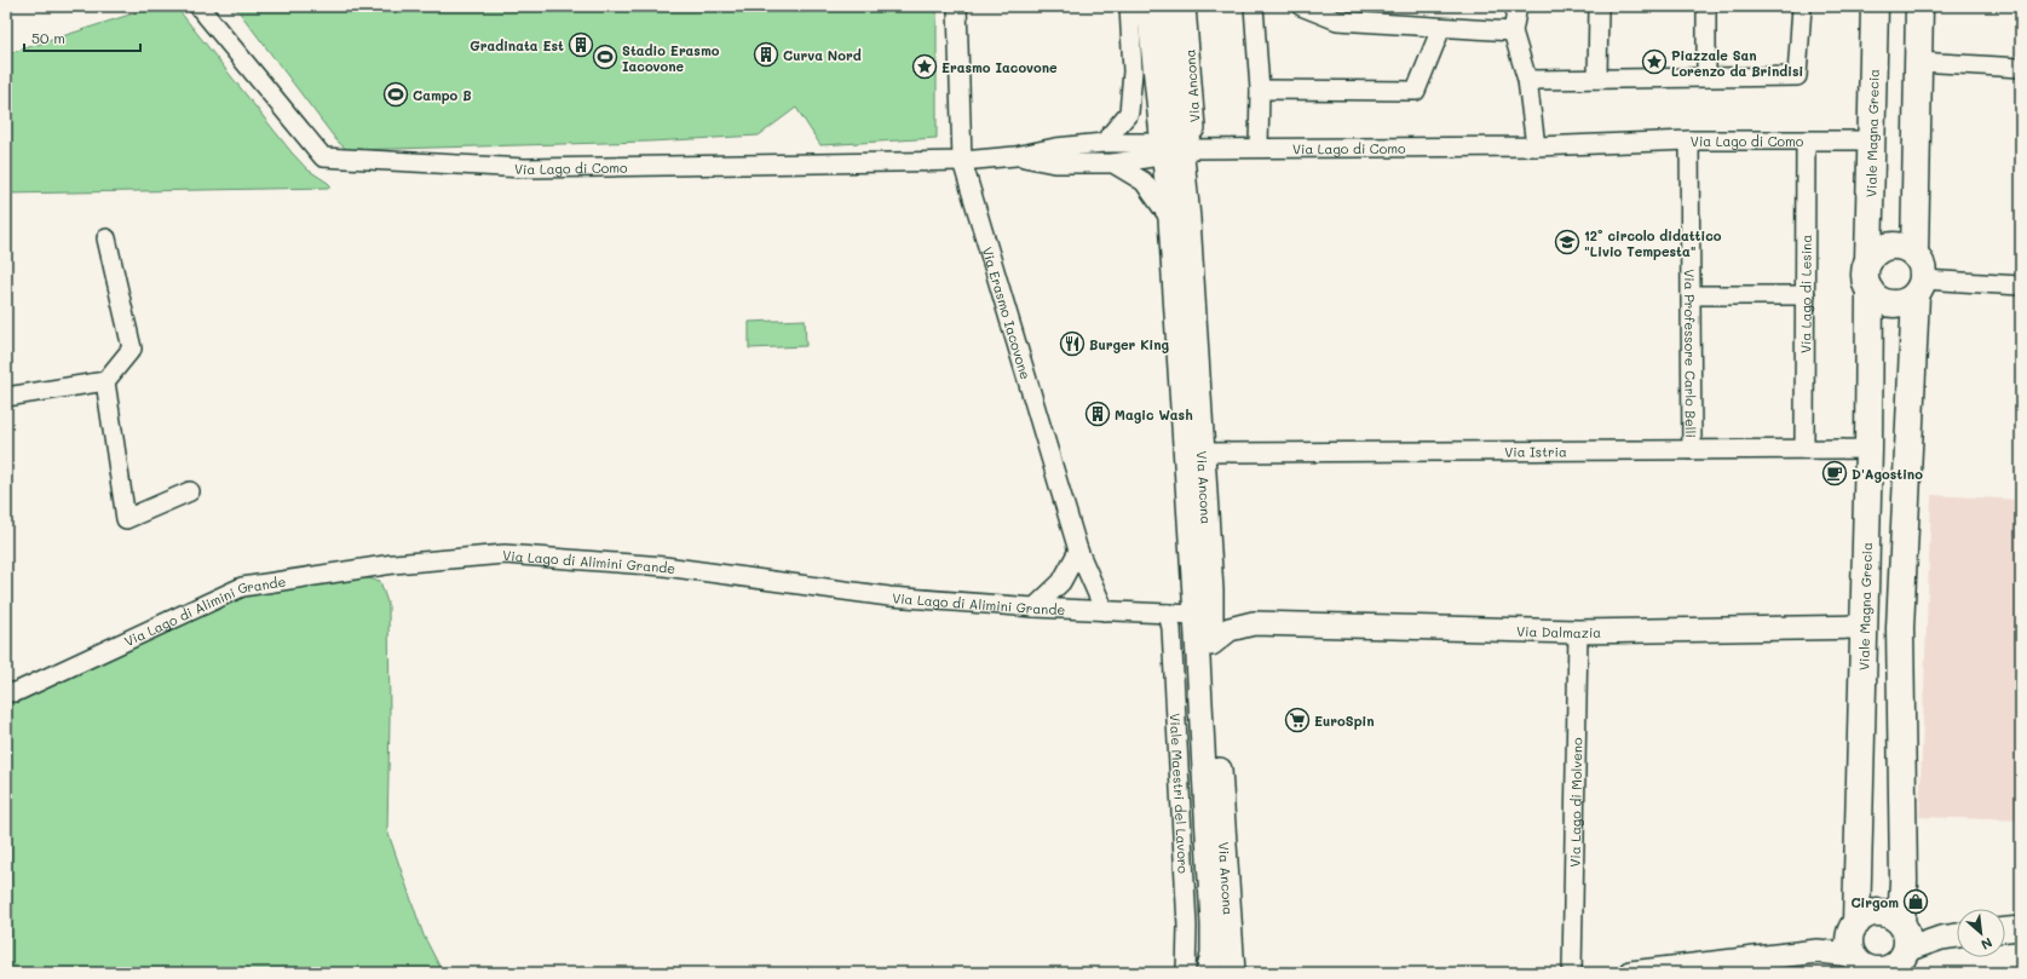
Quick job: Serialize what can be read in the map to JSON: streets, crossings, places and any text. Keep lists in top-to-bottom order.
{
  "streets": {
    "main road": ["Viale Magna Grecia"],
    "street": [
      "Via Ancona",
      "Via Lago di Como",
      "Via Lago di Lesina",
      "Via Erasmo Iacovone",
      "Via Professore Carlo Belli",
      "Via Istria",
      "Via Lago di Alimini Grande",
      "Via Dalmazia",
      "Viale Maestri del Lavoro",
      "Via Lago di Molveno"
    ]
  },
  "crossings": [
    ["Via Ancona", "Via Lago di Como"],
    ["Via Ancona", "Via Istria"],
    ["Via Ancona", "Via Lago di Alimini Grande"],
    ["Via Ancona", "Via Dalmazia"],
    ["Viale Magna Grecia", "Via Lago di Como"],
    ["Viale Magna Grecia", "Via Istria"],
    ["Viale Magna Grecia", "Via Dalmazia"],
    ["Via Lago di Como", "Via Lago di Lesina"],
    ["Via Lago di Como", "Via Erasmo Iacovone"],
    ["Via Lago di Como", "Via Professore Carlo Belli"],
    ["Via Lago di Lesina", "Via Istria"],
    ["Via Erasmo Iacovone", "Via Lago di Alimini Grande"],
    ["Via Professore Carlo Belli", "Via Istria"],
    ["Via Lago di Alimini Grande", "Viale Maestri del Lavoro"],
    ["Via Dalmazia", "Via Lago di Molveno"]
  ],
  "places": {
    "building": ["Gradinata Est", "Curva Nord", "Magic Wash"],
    "sports": ["Stadio Erasmo Iacovone", "Campo B"],
    "place": ["Piazzale San Lorenzo da Brindisi", "Erasmo Iacovone"],
    "school or university": ["12° circolo didattico \"Livio Tempesta\""],
    "restaurant": ["Burger King"],
    "cafe": ["D'Agostino"],
    "supermarket": ["EuroSpin"],
    "shop": ["Cirgom"]
  },
  "scale_bar": "50 m",
  "north": "bottom right"
}
